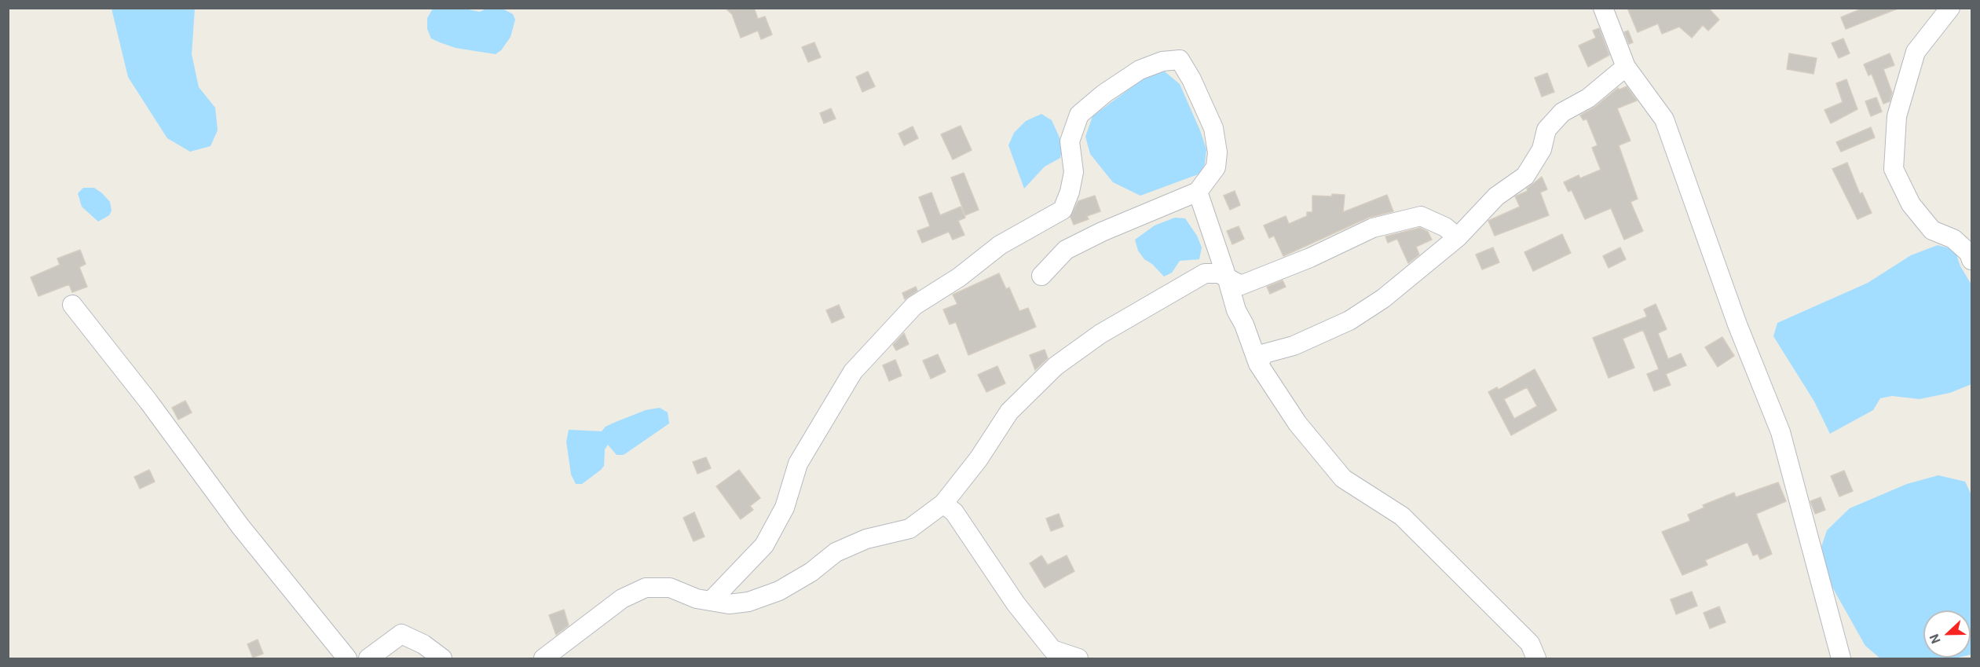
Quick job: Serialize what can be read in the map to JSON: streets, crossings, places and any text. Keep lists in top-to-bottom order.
{
  "north": "left"
}
